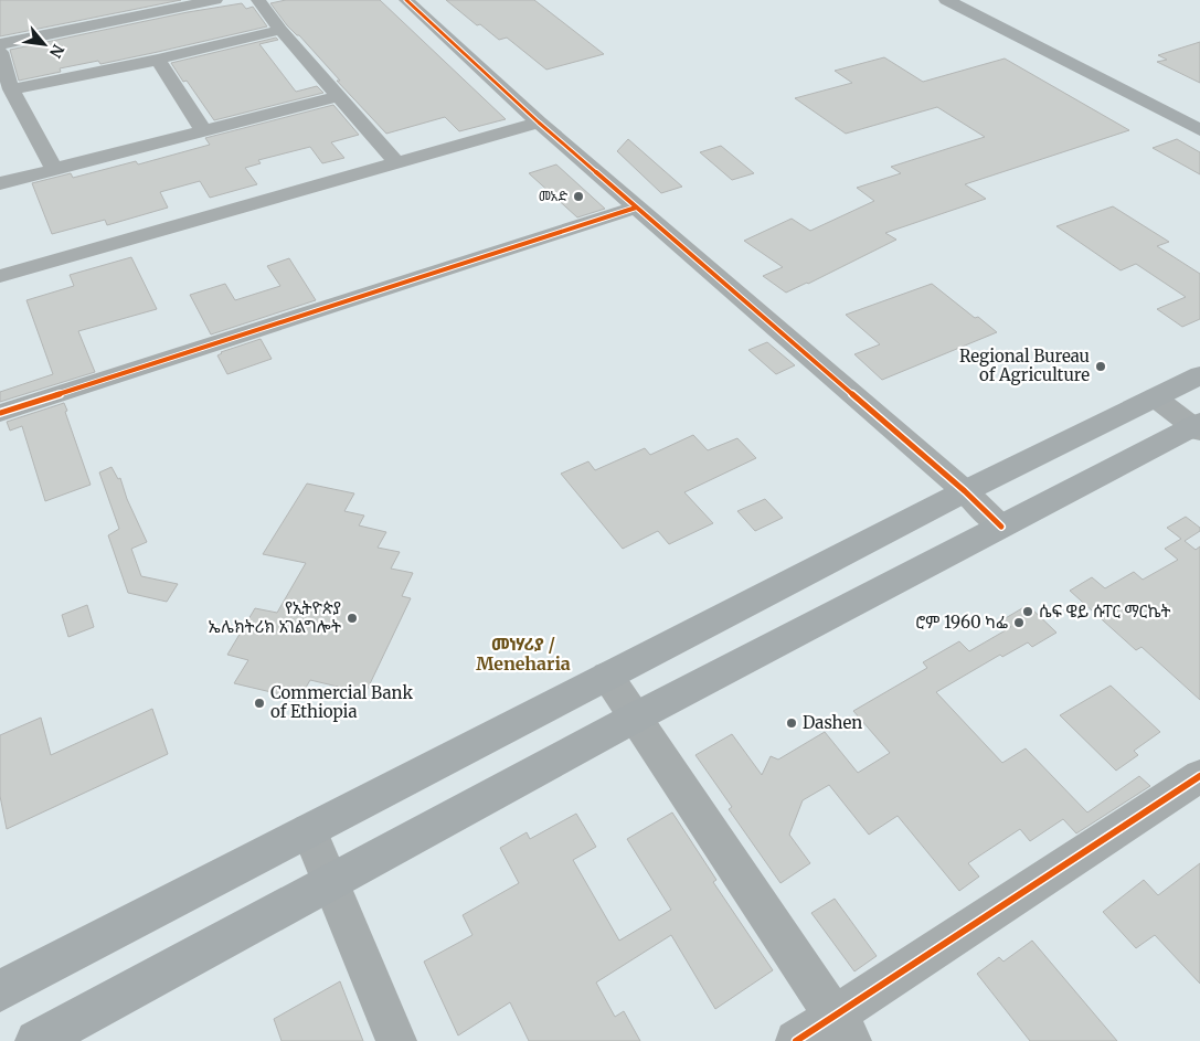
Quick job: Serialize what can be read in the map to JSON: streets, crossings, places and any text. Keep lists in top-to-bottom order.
{
  "districts": ["መነሃሪያ / Meneharia"],
  "places": [
    "መአድ",
    "Regional Bureau of Agriculture",
    "ሴፍ ዌይ ሱፐር ማርኬት",
    "የኢትዮጵያ ኤሌክትሪክ አገልግሎት",
    "ሮም 1960 ካፌ",
    "Commercial Bank of Ethiopia",
    "Dashen"
  ],
  "north": "bottom right"
}
